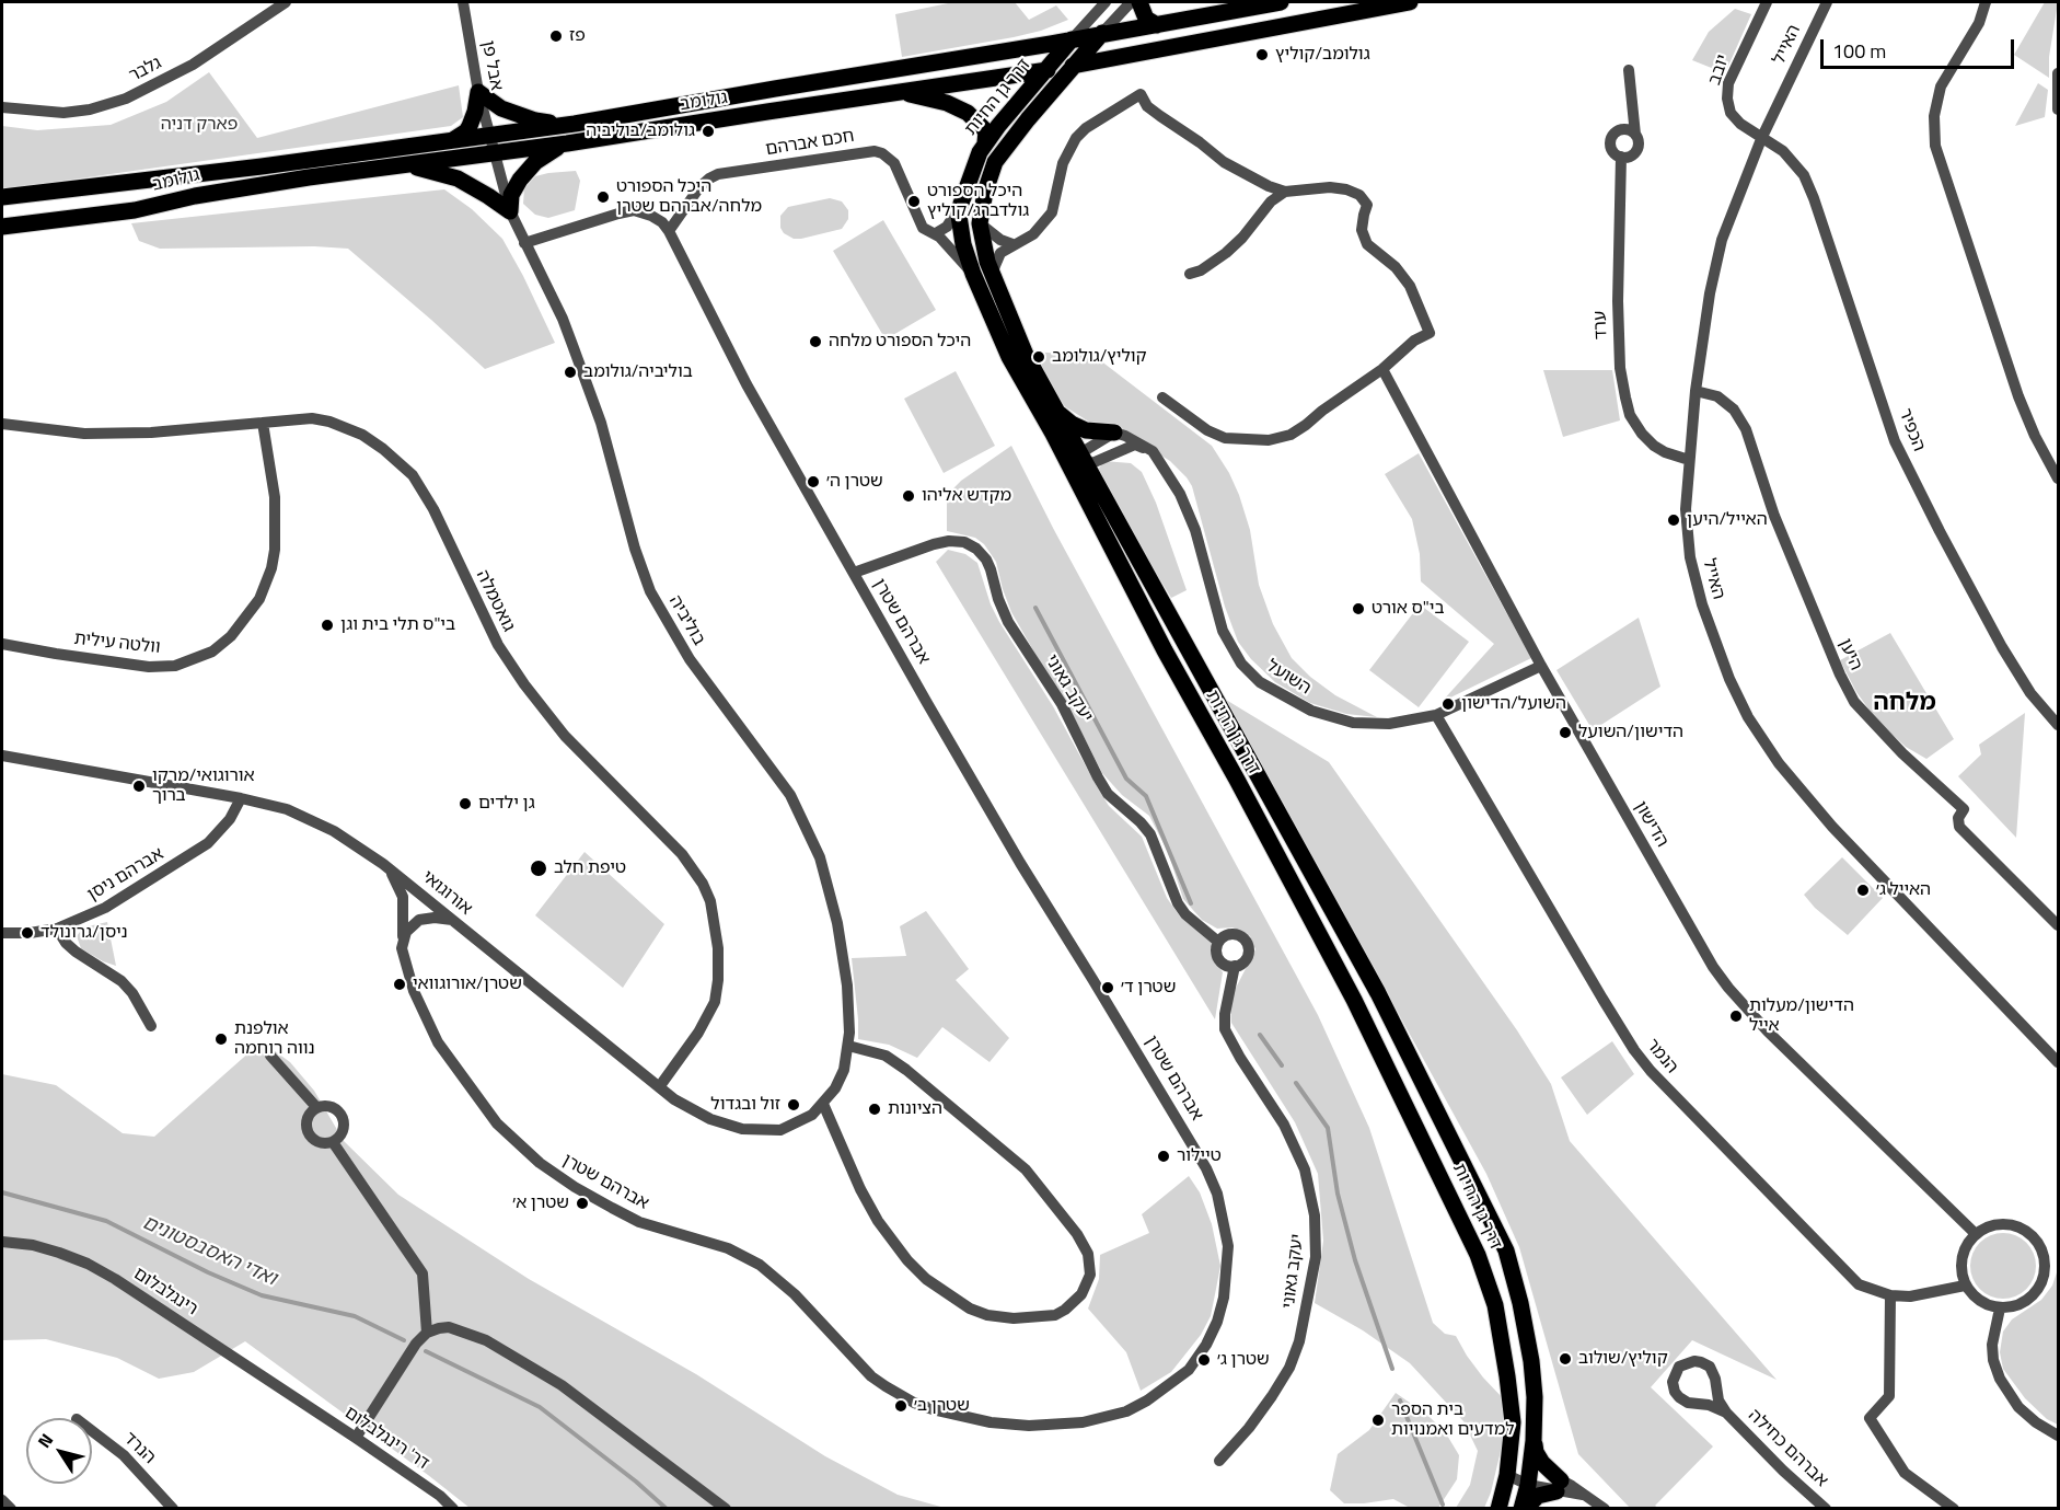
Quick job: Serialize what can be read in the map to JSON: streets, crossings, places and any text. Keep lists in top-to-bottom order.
{
  "streets": {
    "main road": ["דרך גן החיות", "גולומב"],
    "street": [
      "האייל",
      "אבל פן",
      "גלבר",
      "יובב",
      "חכם אברהם",
      "ערד",
      "הכפיר",
      "גואטמלה",
      "בוליביה",
      "אברהם שטרן",
      "וולטה עילית",
      "היען",
      "השועל",
      "יעקב גאוני",
      "הדישון",
      "אברהם ניסן",
      "אורוגואי",
      "הנמר",
      "רינגלבלום",
      "דר' רינגלבלום",
      "הנרד",
      "אברהם כחילה"
    ]
  },
  "crossings": [
    ["האייל", "יובב"],
    ["האייל", "ערד"],
    ["האייל", "הכפיר"],
    ["האייל", "היען"],
    ["אבל פן", "גולומב"],
    ["אבל פן", "בוליביה"],
    ["יובב", "הכפיר"],
    ["דרך גן החיות", "גולומב"],
    ["דרך גן החיות", "חכם אברהם"],
    ["גולומב", "בוליביה"],
    ["חכם אברהם", "אברהם שטרן"],
    ["גואטמלה", "וולטה עילית"],
    ["גואטמלה", "אורוגואי"],
    ["בוליביה", "אברהם שטרן"],
    ["בוליביה", "אורוגואי"],
    ["אברהם שטרן", "יעקב גאוני"],
    ["אברהם שטרן", "אורוגואי"],
    ["השועל", "הדישון"],
    ["השועל", "הנמר"],
    ["הדישון", "הנמר"],
    ["אברהם ניסן", "אורוגואי"],
    ["רינגלבלום", "דר' רינגלבלום"]
  ],
  "districts": ["מלחה"],
  "water": ["ואדי האסבסטונים"],
  "parks": ["פארק דניה"],
  "places": [
    "פז",
    "גולומב/קוליץ",
    "גולומב/בוליביה",
    "היכל הספורט מלחה/אברהם שטרן",
    "היכל הספורט גולדברג/קוליץ",
    "היכל הספורט מלחה",
    "קוליץ/גולומב",
    "בוליביה/גולומב",
    "שטרן ה׳",
    "מקדש אליהו",
    "האייל/היען",
    "בי\"ס אורט",
    "בי\"ס תלי בית וגן",
    "השועל/הדישון",
    "הדישון/השועל",
    "אורוגואי/מרקו ברוך",
    "גן ילדים",
    "טיפת חלב",
    "האייל ג׳",
    "ניסן/גרונולד",
    "שטרן/אורוגוואי",
    "שטרן ד׳",
    "הדישון/מעלות אייל",
    "אולפנת נווה רוחמה",
    "זול ובגדול",
    "הציונות",
    "טיילור",
    "שטרן א׳",
    "קוליץ/שולוב",
    "שטרן ג׳",
    "שטרן ב׳",
    "בית הספר למדעים ואמנויות"
  ],
  "scale_bar": "100 m",
  "north": "top left"
}
